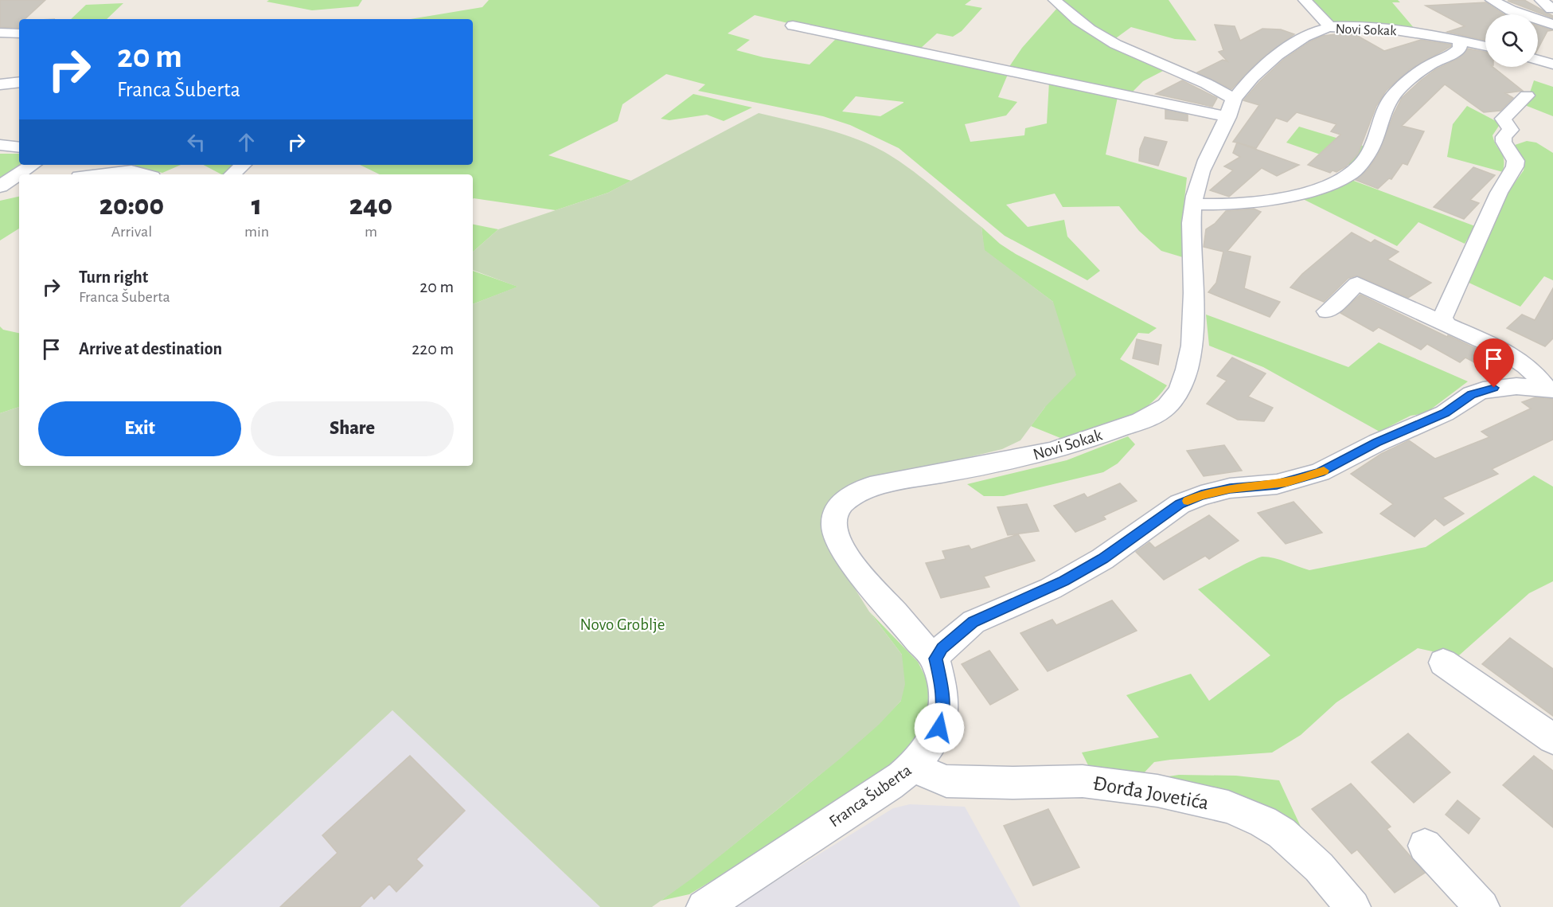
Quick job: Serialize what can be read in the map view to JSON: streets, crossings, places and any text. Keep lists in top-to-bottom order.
{
  "streets": {
    "street": ["Novi Sokak", "Đorđa Jovetića", "Franca Šuberta"]
  },
  "crossings": [
    ["Novi Sokak", "Franca Šuberta"],
    ["Đorđa Jovetića", "Franca Šuberta"]
  ],
  "parks": ["Novo Groblje"],
  "page": {
    "turn": ["20 m", "Franca Šuberta"],
    "eta": [
      "20:00",
      "Arrival",
      "1",
      "min",
      "240",
      "m"
    ],
    "list": [
      {
        "name": "Turn right",
        "note": "Franca Šuberta",
        "value": "20 m"
      },
      {
        "name": "Arrive at destination",
        "value": "220 m"
      }
    ],
    "buttons": ["Exit", "Share"]
  }
}
